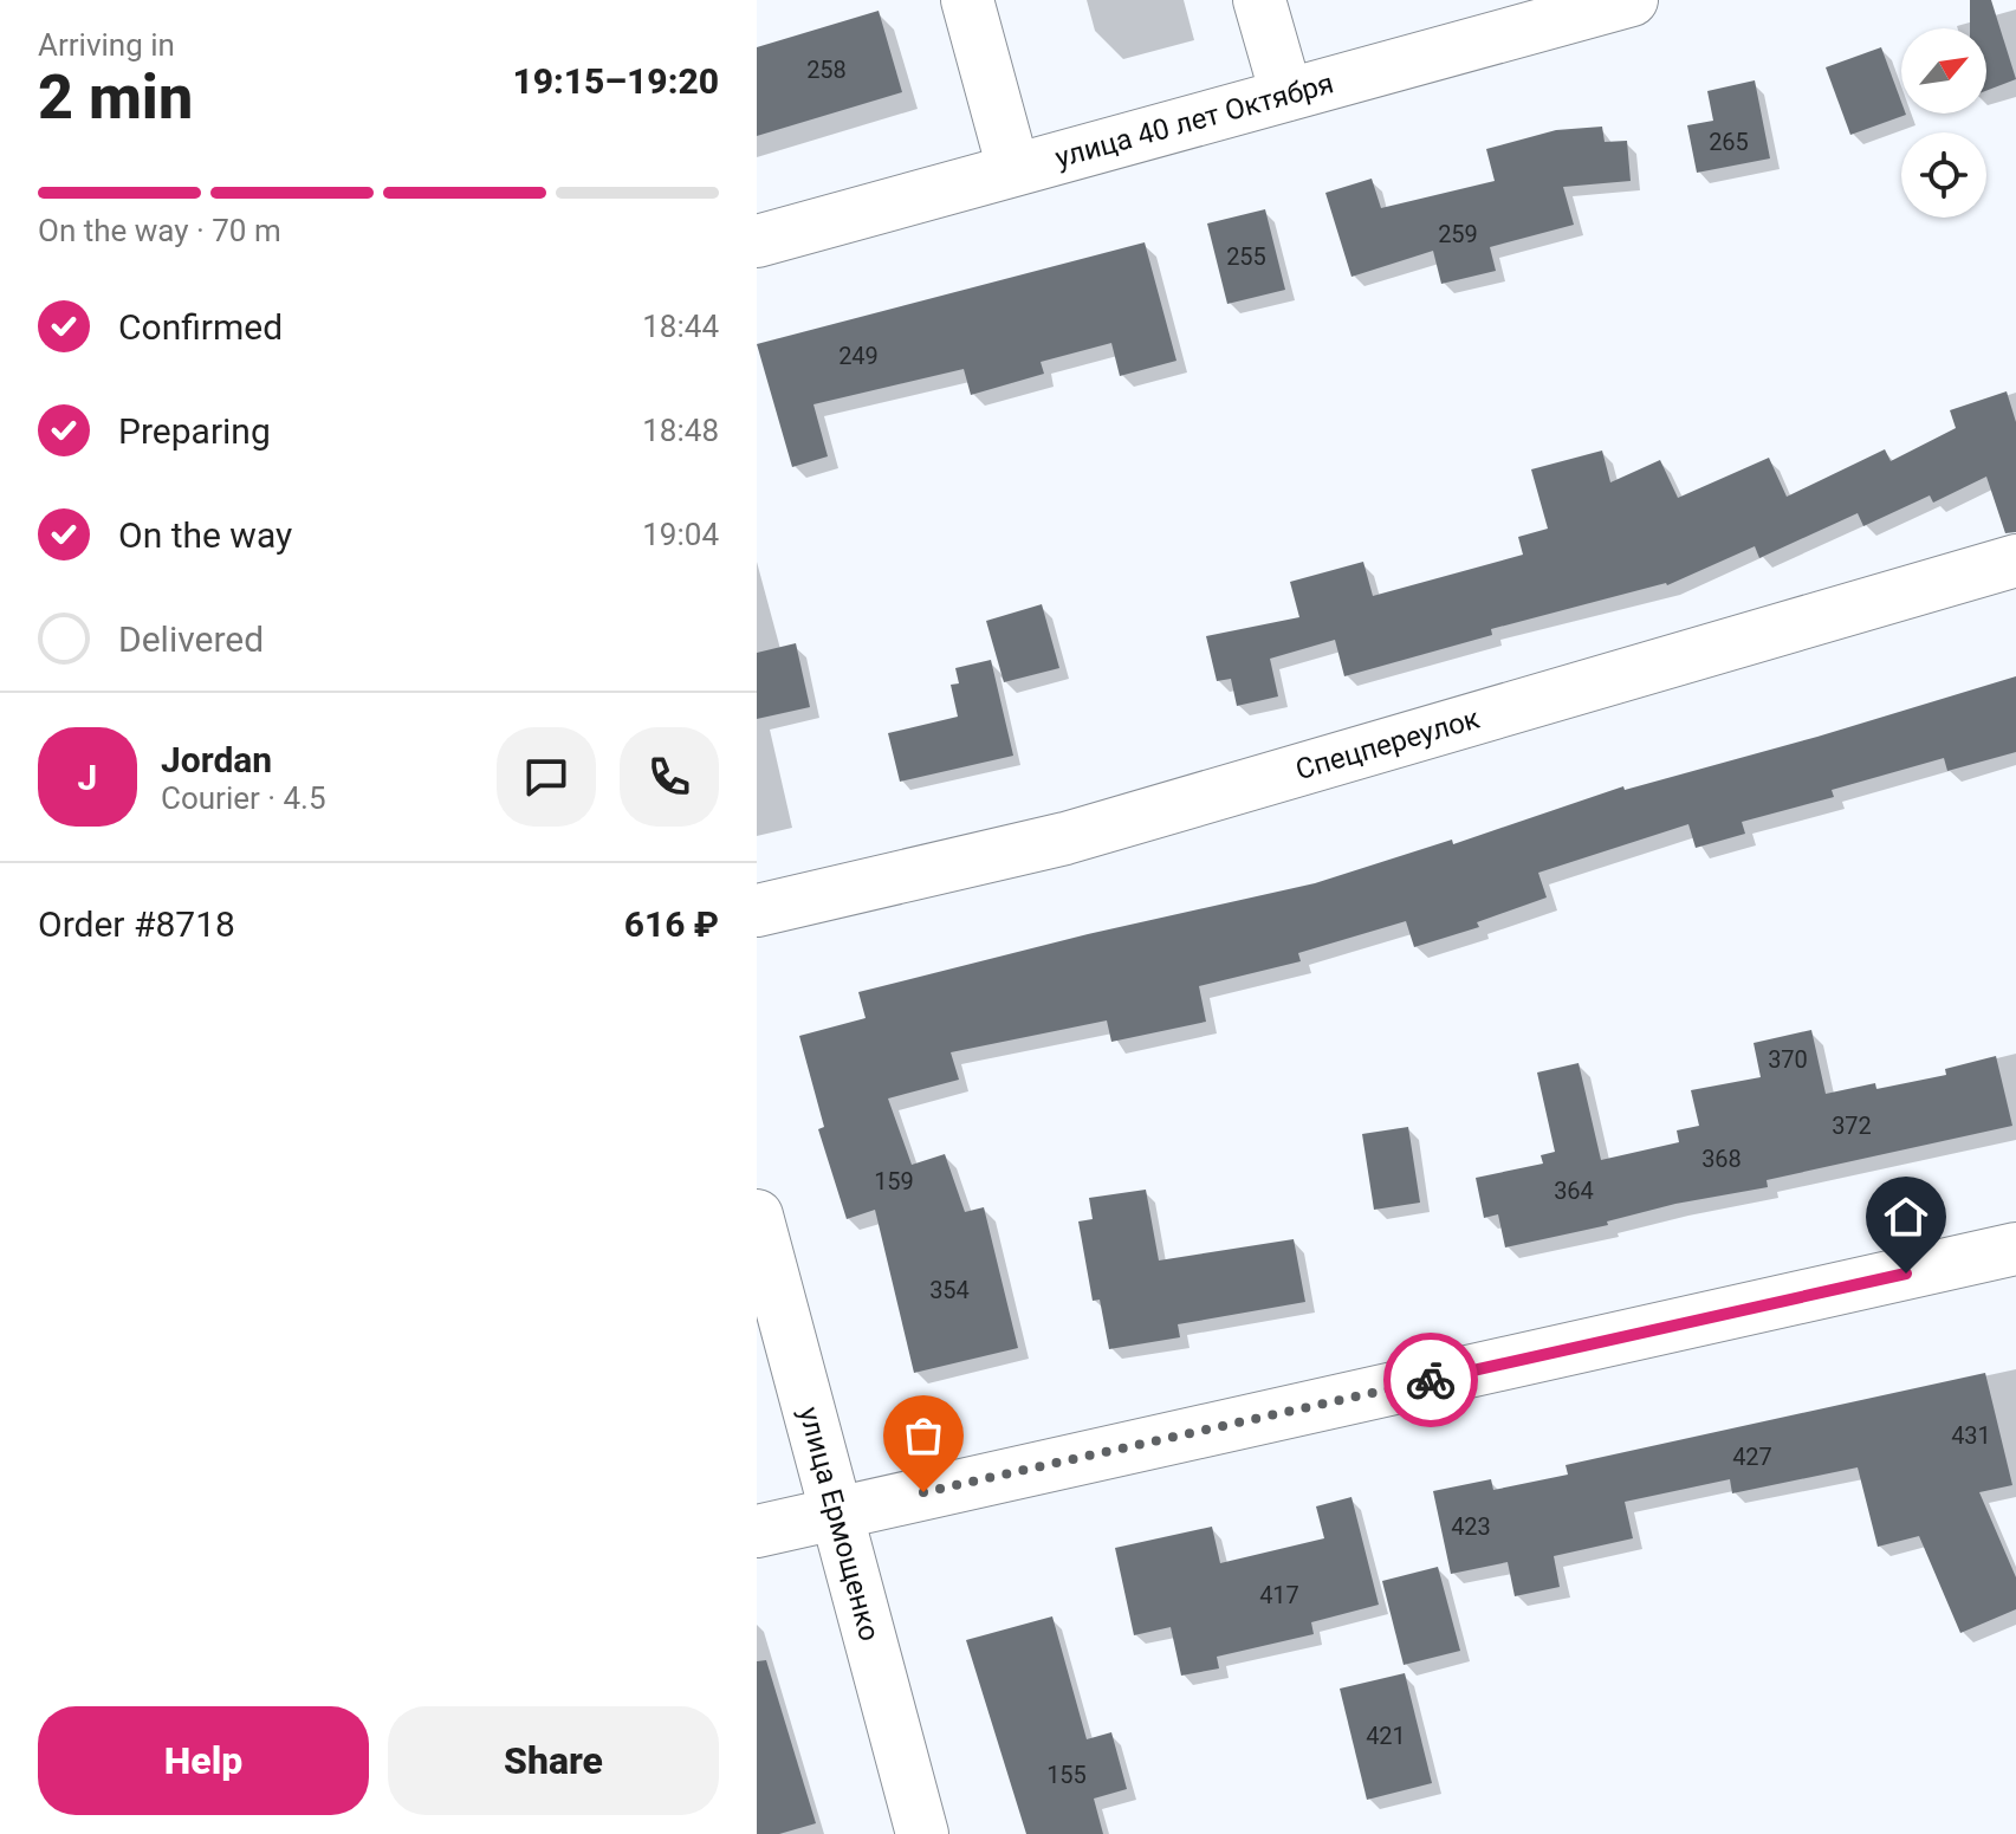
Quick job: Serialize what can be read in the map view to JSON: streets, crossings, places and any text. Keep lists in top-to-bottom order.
{
  "streets": {
    "main road": ["улица 40 лет Октября", "Спецпереулок", "улица Ермощенко"]
  },
  "house_numbers": [
    "258",
    "265",
    "259",
    "255",
    "249",
    "370",
    "372",
    "368",
    "159",
    "364",
    "354",
    "431",
    "427",
    "423",
    "417",
    "421",
    "155"
  ],
  "north": "top right",
  "page": {
    "heading": ["2 min", "Arriving in", "19:15–19:20"],
    "panel": [
      "Jordan",
      "Courier · 4.5",
      "Order #8718",
      "616 ₽"
    ],
    "bar": "On the way · 70 m",
    "list": [
      ["Confirmed", "18:44"],
      ["Preparing", "18:48"],
      ["On the way", "19:04"],
      "Delivered"
    ],
    "round": "J",
    "buttons": ["Help", "Share"]
  }
}
